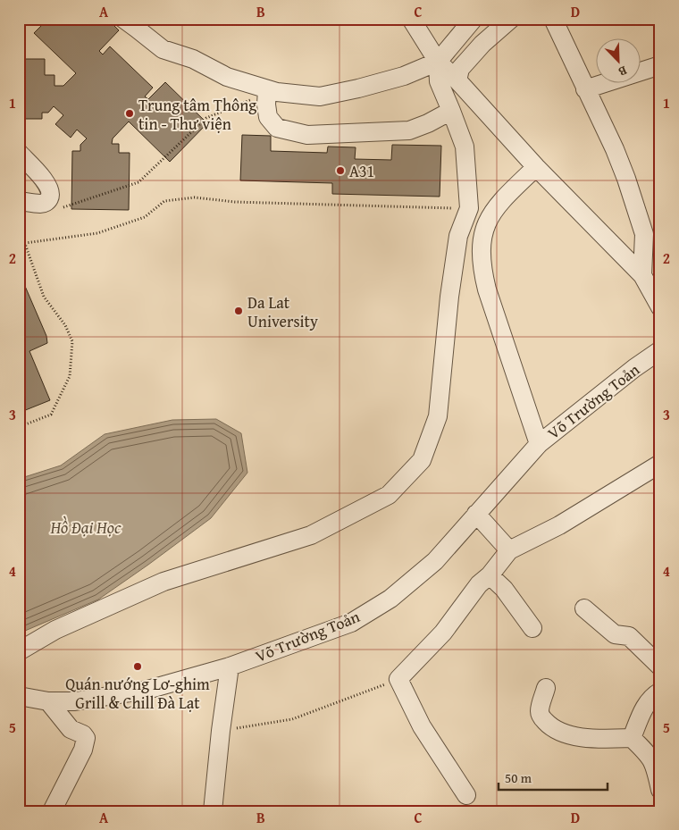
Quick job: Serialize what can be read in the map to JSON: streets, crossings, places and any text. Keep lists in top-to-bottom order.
{
  "streets": {
    "street": ["Võ Trường Toản"]
  },
  "water": ["Hồ Đại Học"],
  "places": [
    "Trung tâm Thông tin - Thư viện",
    "A31",
    "Da Lat University",
    "Quán nướng Lơ-ghim Grill & Chill Đà Lạt"
  ],
  "scale_bar": "50 m",
  "north": "bottom right",
  "grid": {
    "columns": [
      "A",
      "B",
      "C",
      "D"
    ],
    "rows": [
      "1",
      "2",
      "3",
      "4",
      "5"
    ]
  }
}
